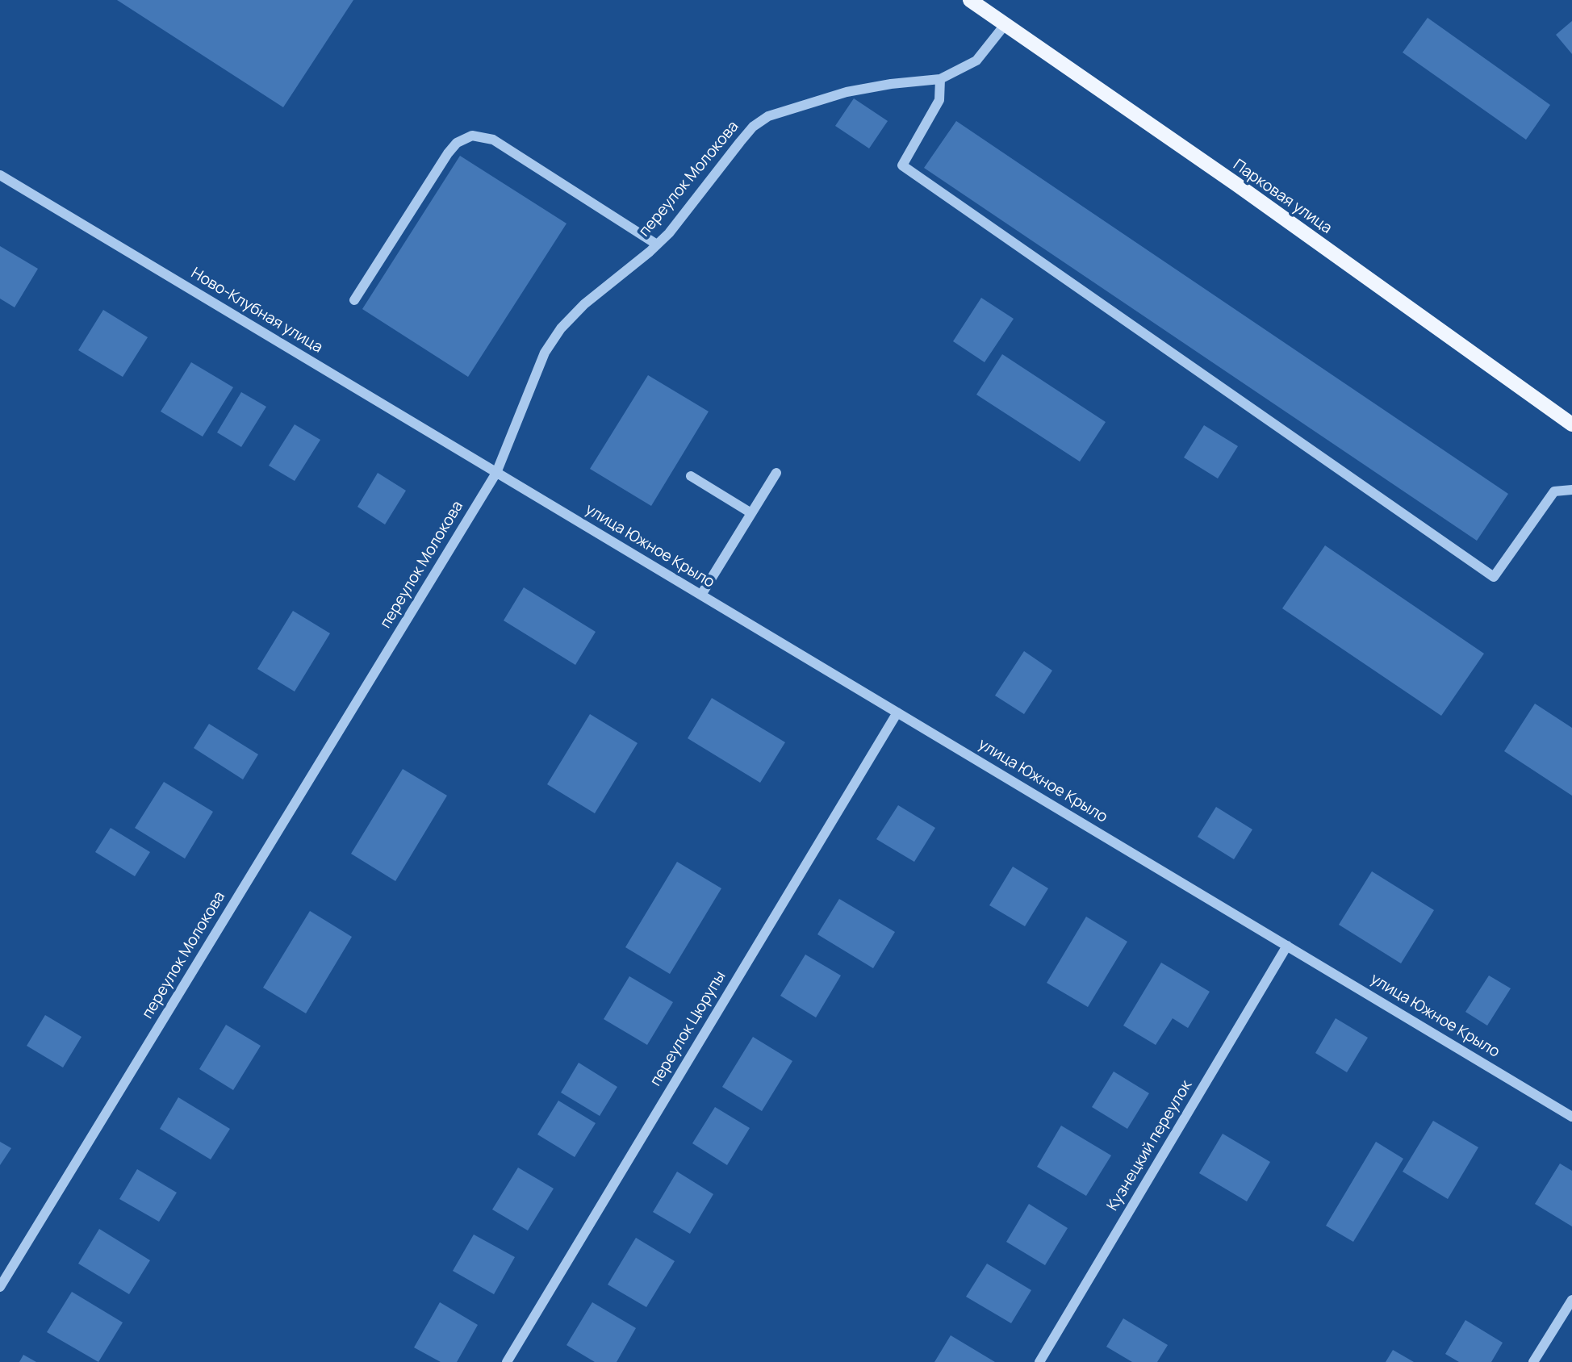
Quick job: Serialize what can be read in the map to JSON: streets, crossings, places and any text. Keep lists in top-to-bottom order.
{
  "streets": {
    "main road": ["Парковая улица"],
    "street": [
      "переулок Молокова",
      "Ново-Клубная улица",
      "улица Южное Крыло",
      "переулок Цюрупы",
      "Кузнецкий переулок"
    ]
  },
  "crossings": [
    ["переулок Молокова", "Парковая улица"],
    ["переулок Молокова", "Ново-Клубная улица"],
    ["переулок Молокова", "улица Южное Крыло"],
    ["Ново-Клубная улица", "улица Южное Крыло"],
    ["улица Южное Крыло", "переулок Цюрупы"],
    ["улица Южное Крыло", "Кузнецкий переулок"]
  ]
}
